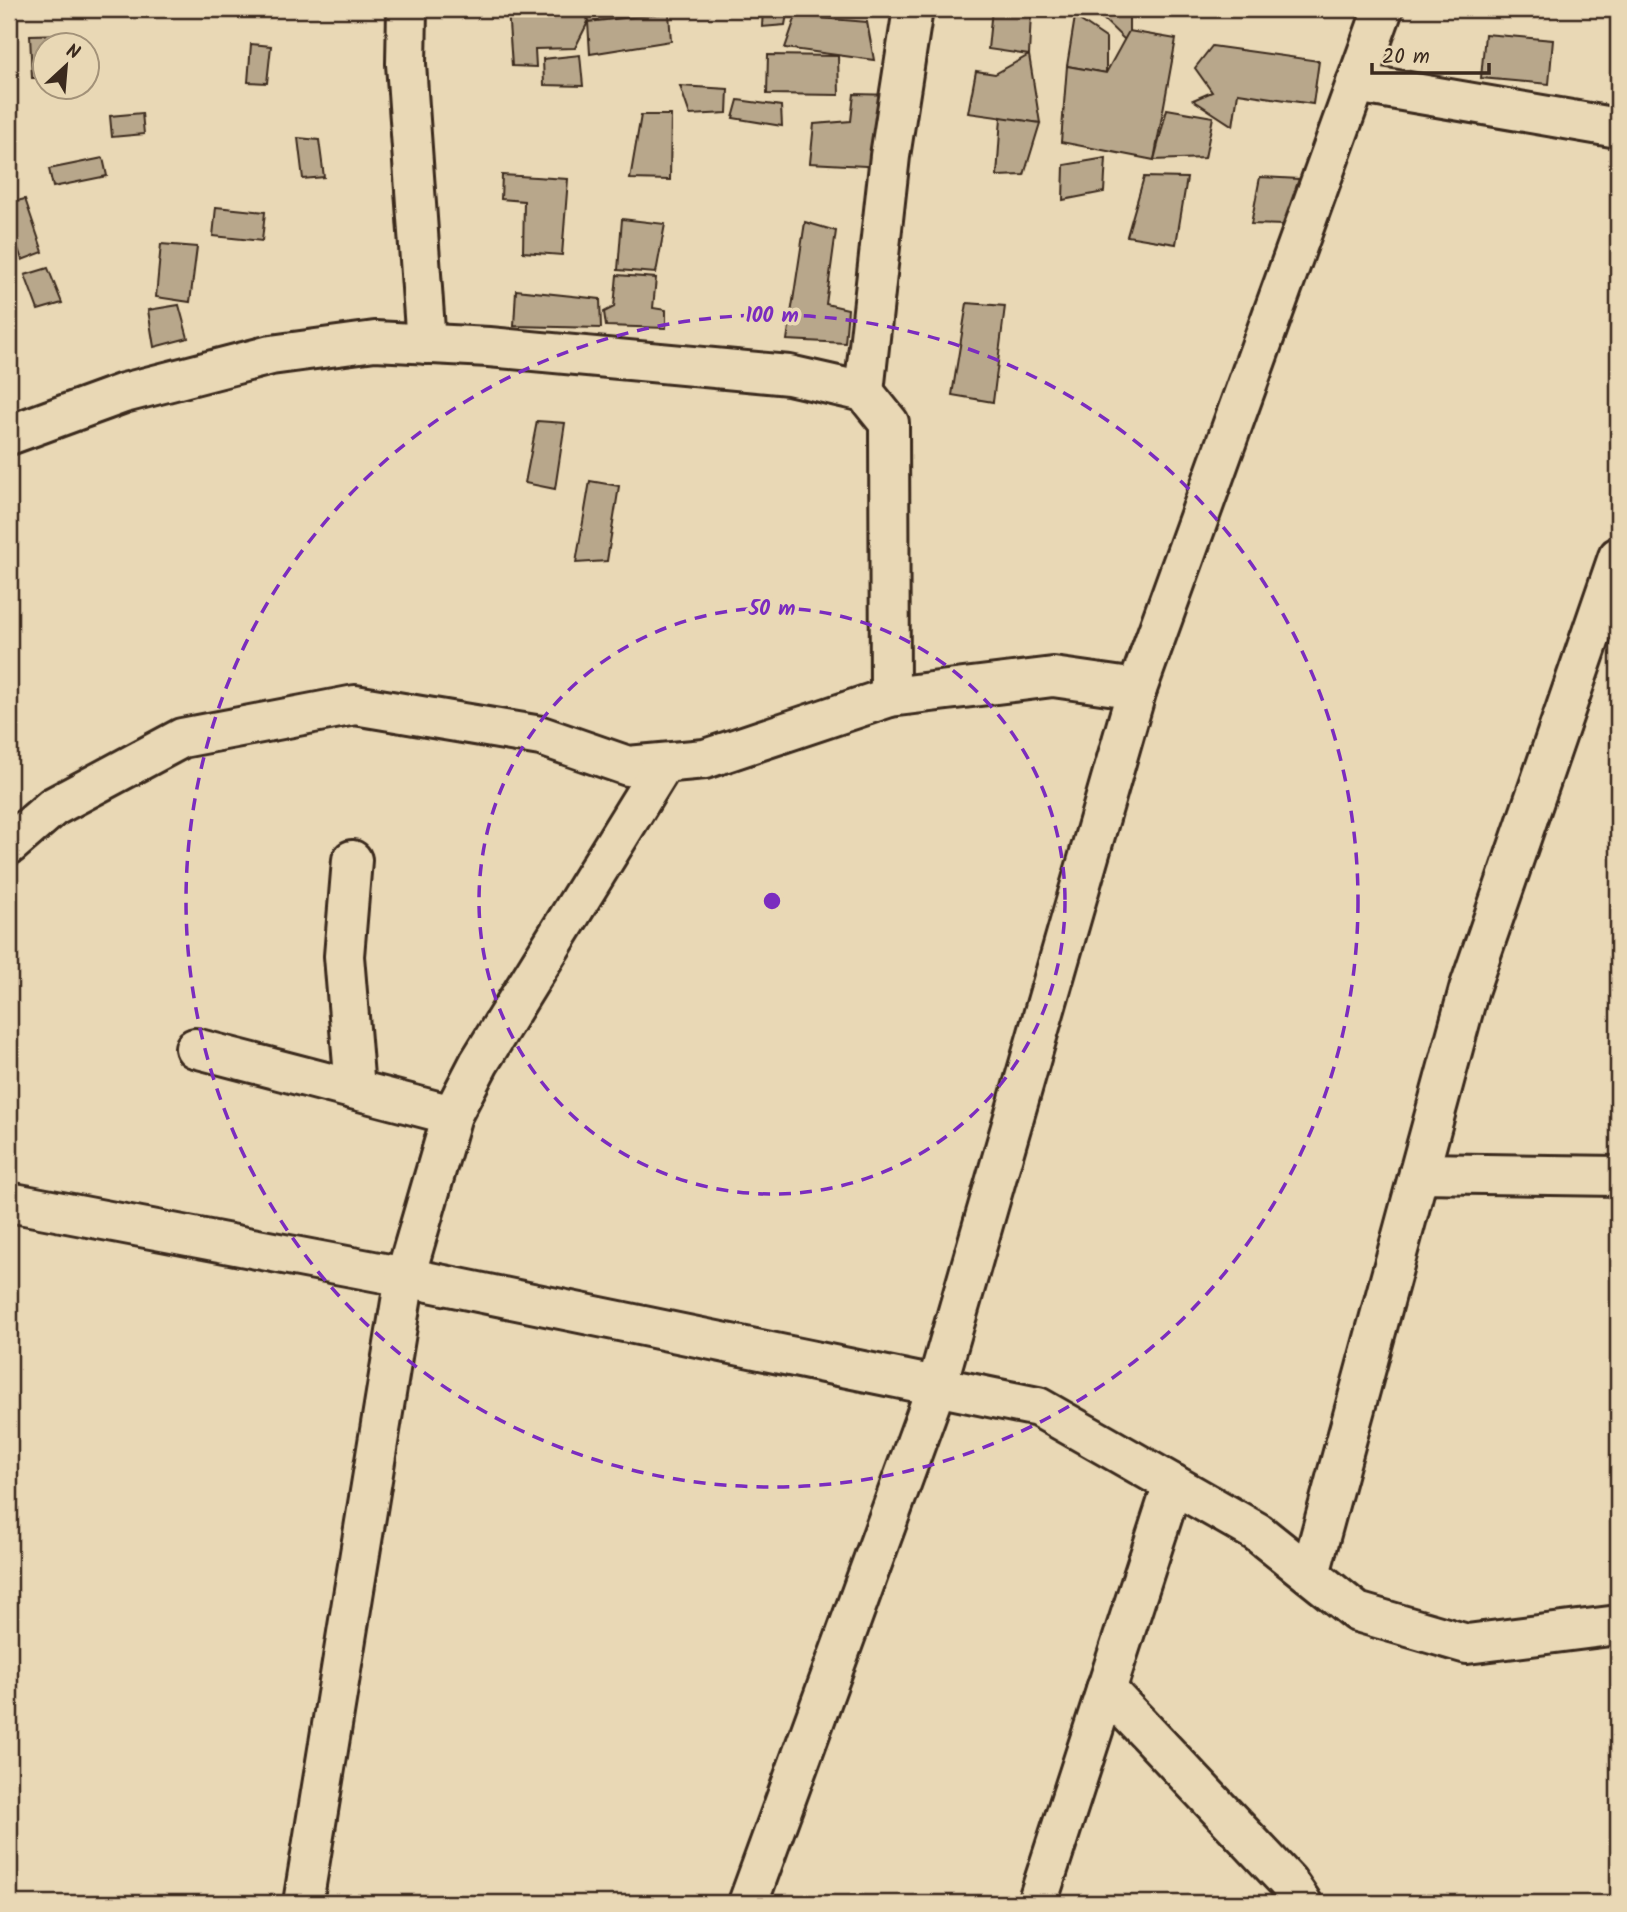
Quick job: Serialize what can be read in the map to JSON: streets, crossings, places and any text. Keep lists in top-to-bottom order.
{
  "scale_bar": "20 m",
  "north": "top right",
  "rings": ["100 m", "50 m"]
}
